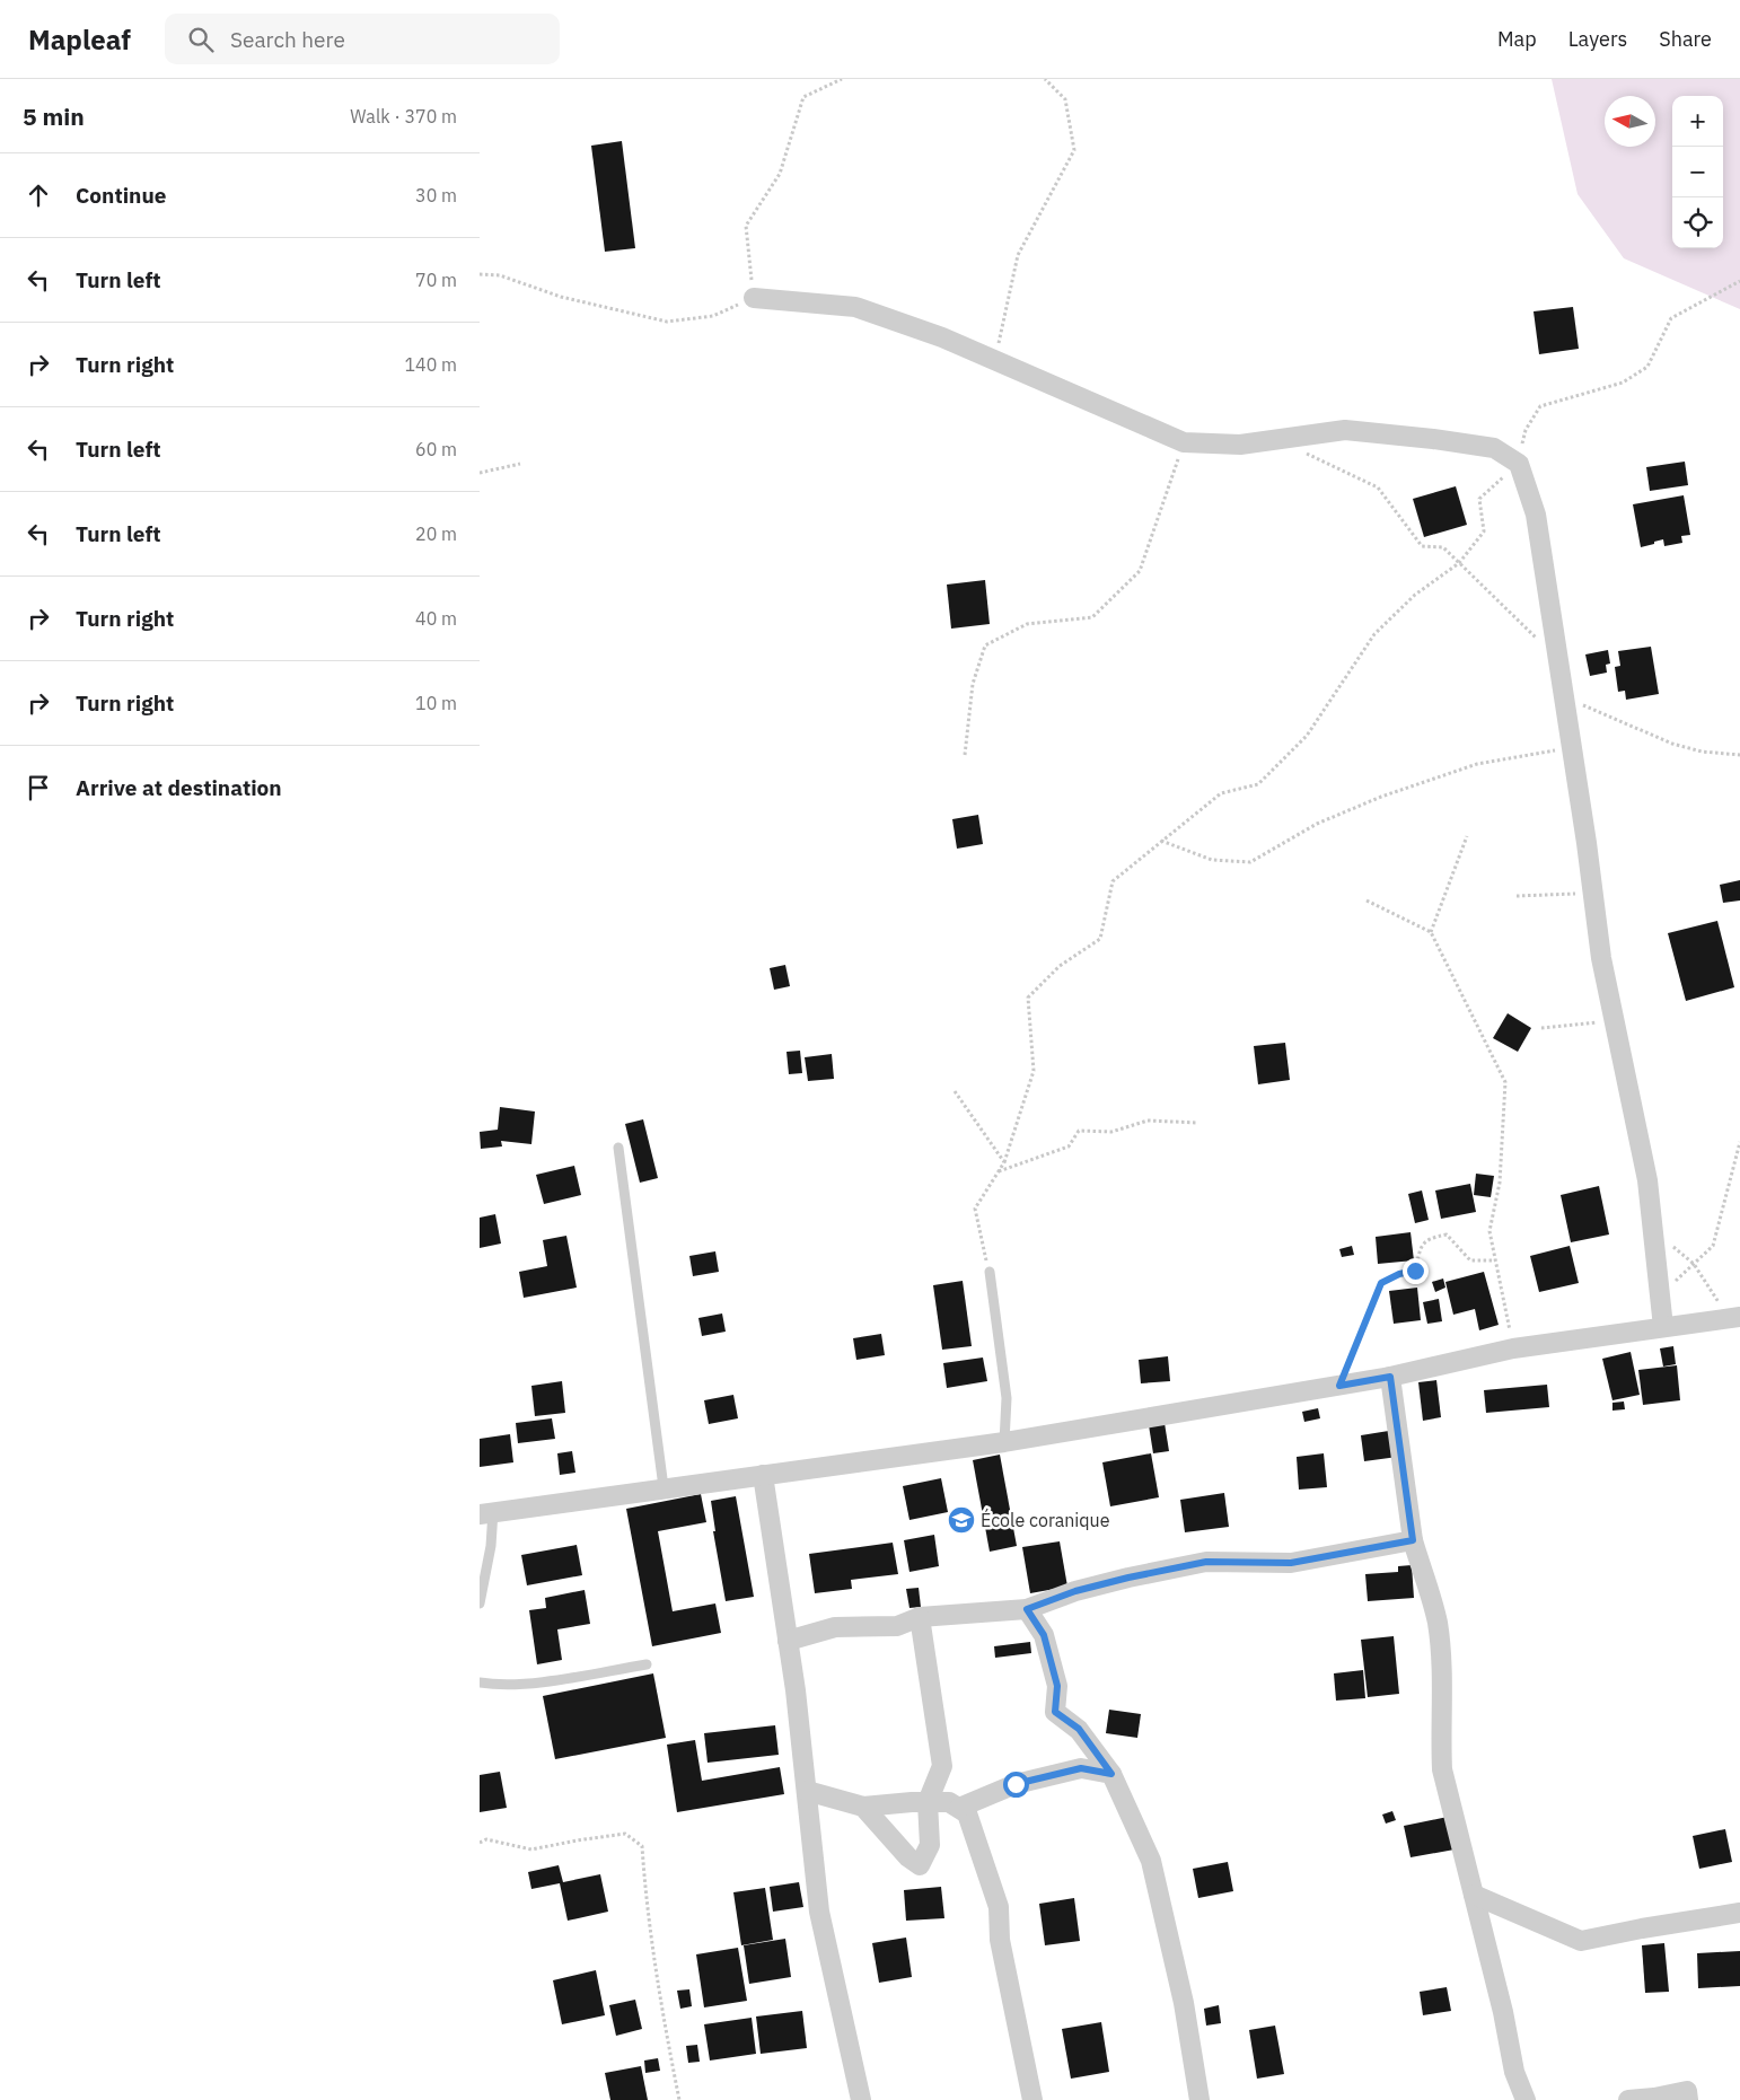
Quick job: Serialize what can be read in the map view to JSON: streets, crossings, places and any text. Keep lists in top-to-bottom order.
{
  "places": {
    "school or university": ["École coranique"]
  },
  "north": "left",
  "page": {
    "header": "Mapleaf",
    "search": "Search here",
    "nav": ["Map", "Layers", "Share"],
    "heading": ["5 min", "Walk · 370 m"],
    "map_buttons": ["+", "−"],
    "list": [
      ["Continue", "30 m"],
      ["Turn left", "70 m"],
      ["Turn right", "140 m"],
      ["Turn left", "60 m"],
      ["Turn left", "20 m"],
      ["Turn right", "40 m"],
      ["Turn right", "10 m"],
      "Arrive at destination"
    ]
  }
}
